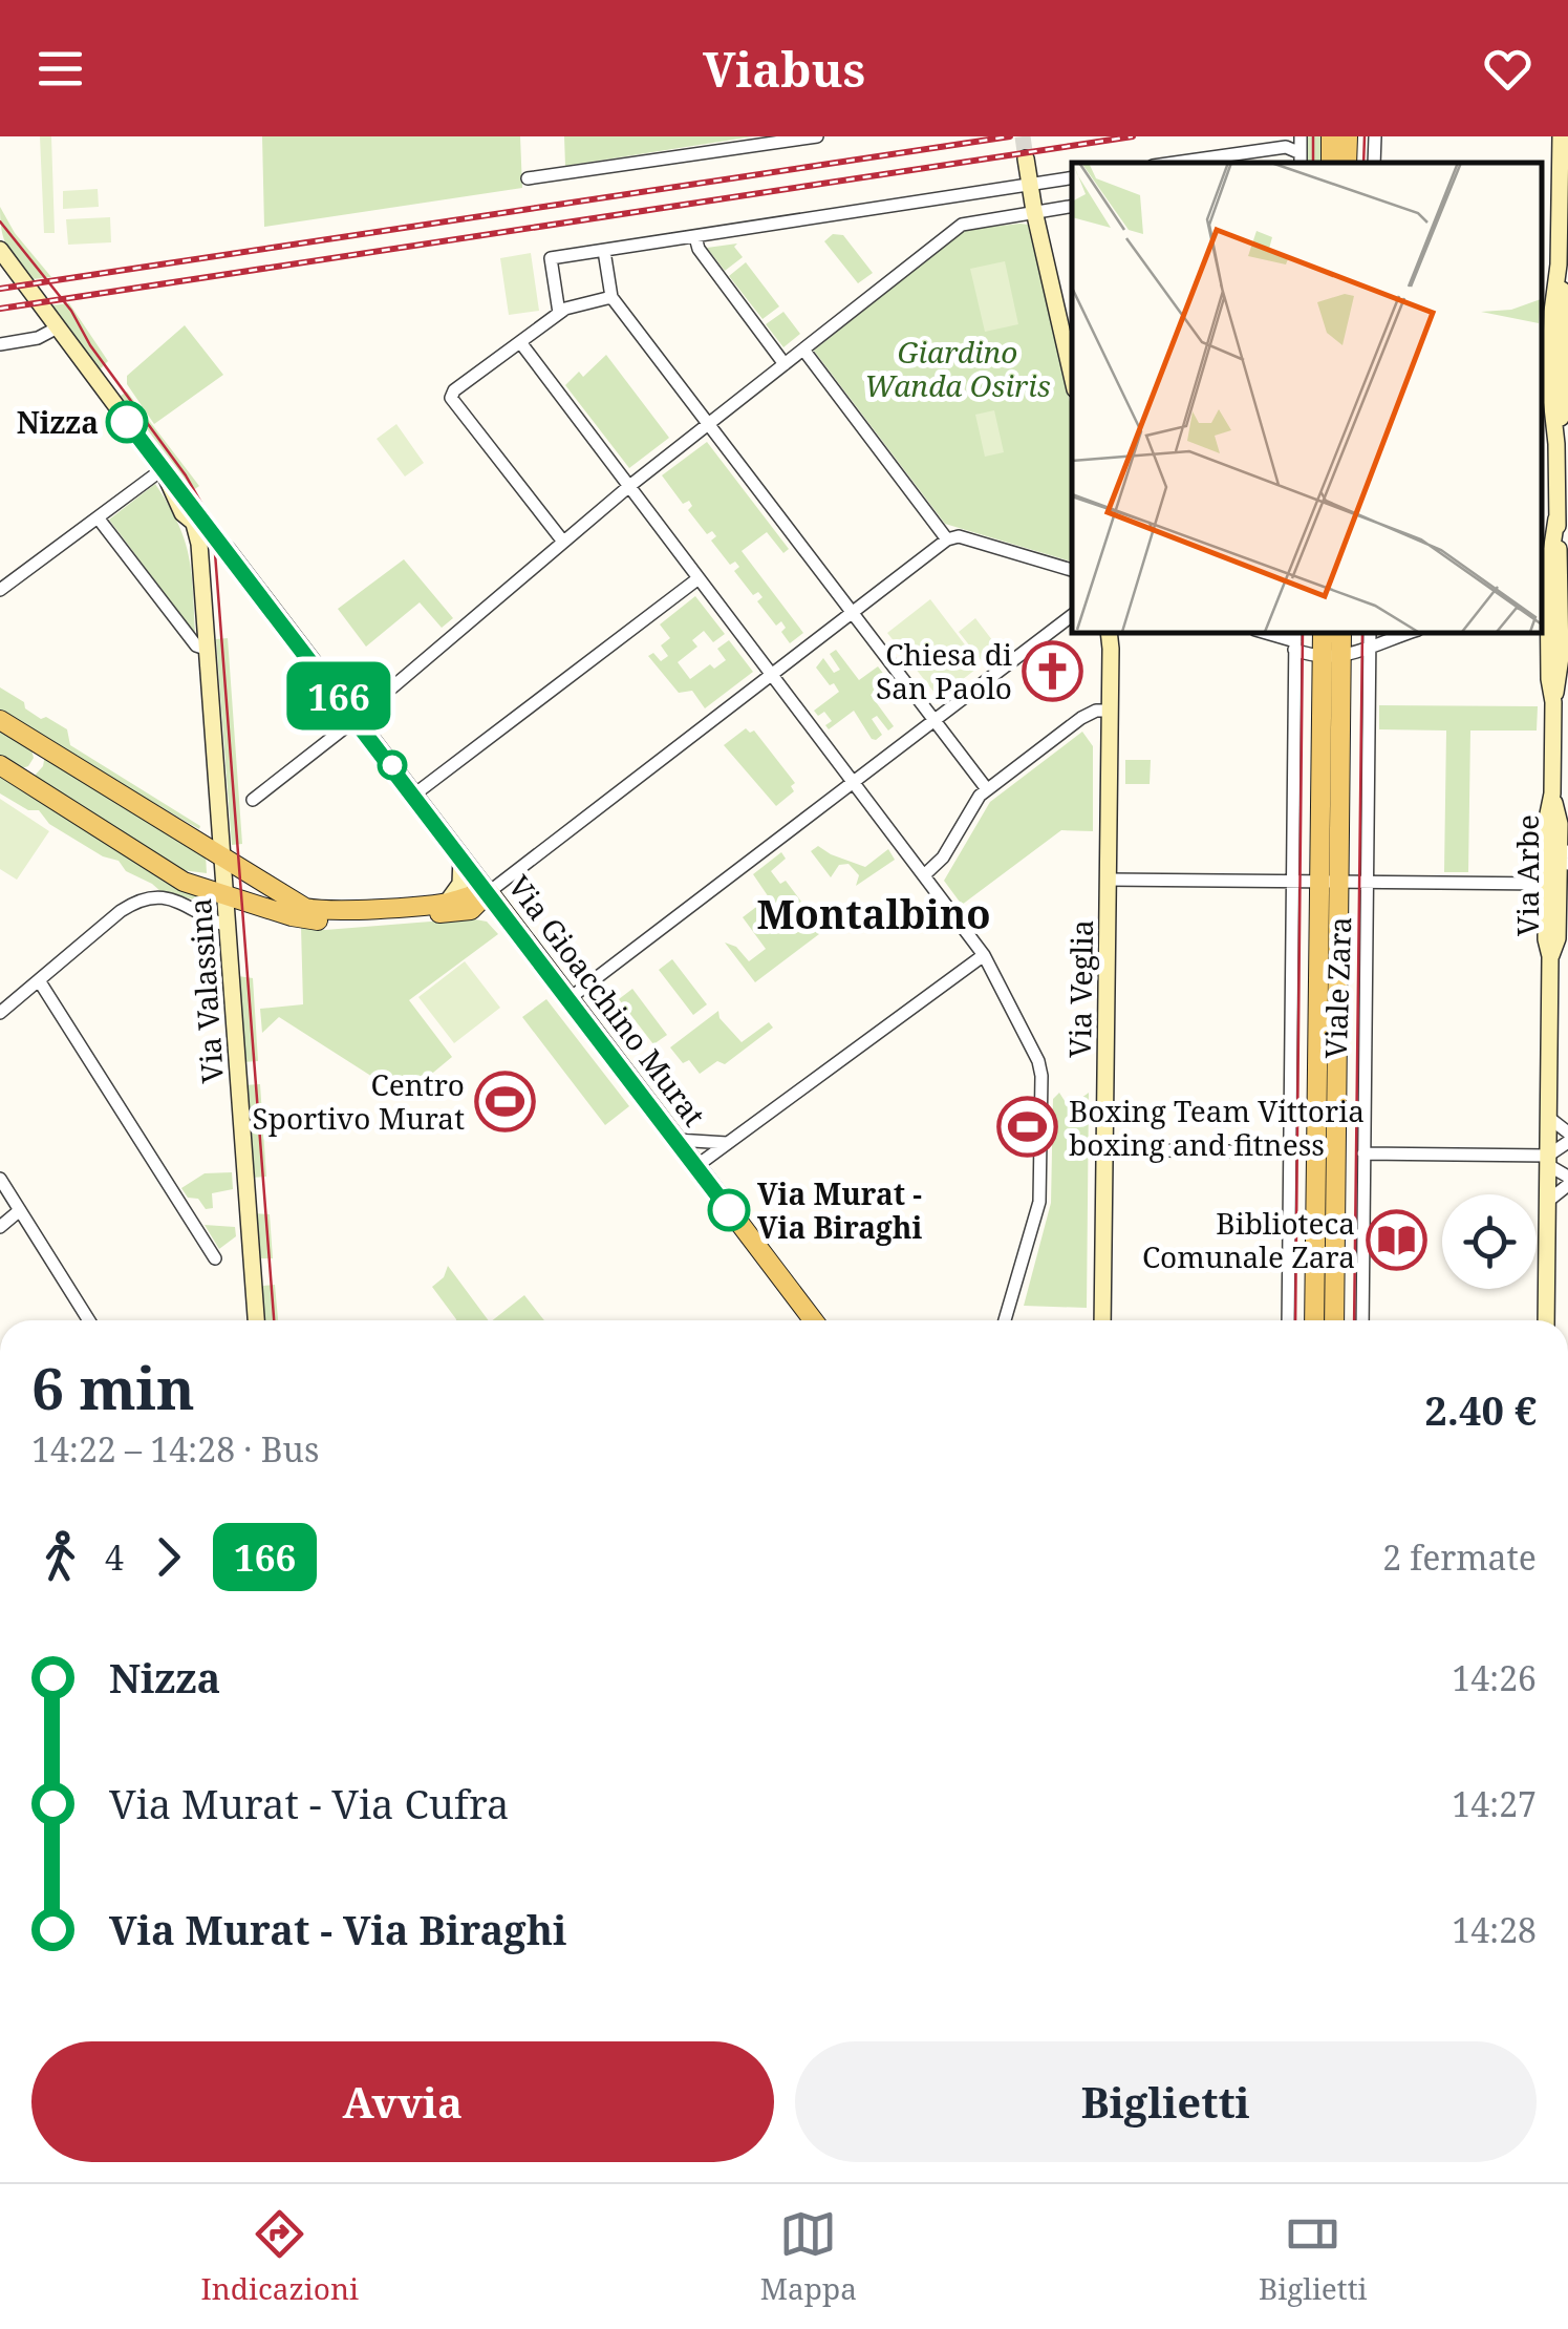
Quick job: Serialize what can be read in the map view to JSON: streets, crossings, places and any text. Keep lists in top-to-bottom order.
{
  "streets": {
    "main road": ["Viale Zara", "Via Gioacchino Murat"],
    "street": ["Via Arbe", "Via Veglia", "Via Valassina"]
  },
  "crossings": [
    ["Via Valassina", "Via Gioacchino Murat"]
  ],
  "districts": ["Montalbino"],
  "parks": ["Giardino Wanda Osiris"],
  "places": {
    "other": ["Nizza", "Via Murat - Via Biraghi"],
    "church": ["Chiesa di San Paolo"],
    "sports": ["Centro Sportivo Murat", "Boxing Team Vittoria boxing and fitness"],
    "library": ["Biblioteca Comunale Zara"]
  },
  "lines": ["bus line 166"],
  "page": {
    "header": "Viabus",
    "on_map": "166",
    "heading": ["6 min", "14:22 – 14:28 · Bus", "2.40 €"],
    "legs": ["4", "166", "2 fermate"],
    "list": [
      {
        "name": "Nizza",
        "value": "14:26"
      },
      {
        "name": "Via Murat - Via Cufra",
        "value": "14:27"
      },
      {
        "name": "Via Murat - Via Biraghi",
        "value": "14:28"
      }
    ],
    "buttons": ["Avvia", "Biglietti"],
    "tabs": ["Indicazioni", "Mappa", "Biglietti"]
  }
}
